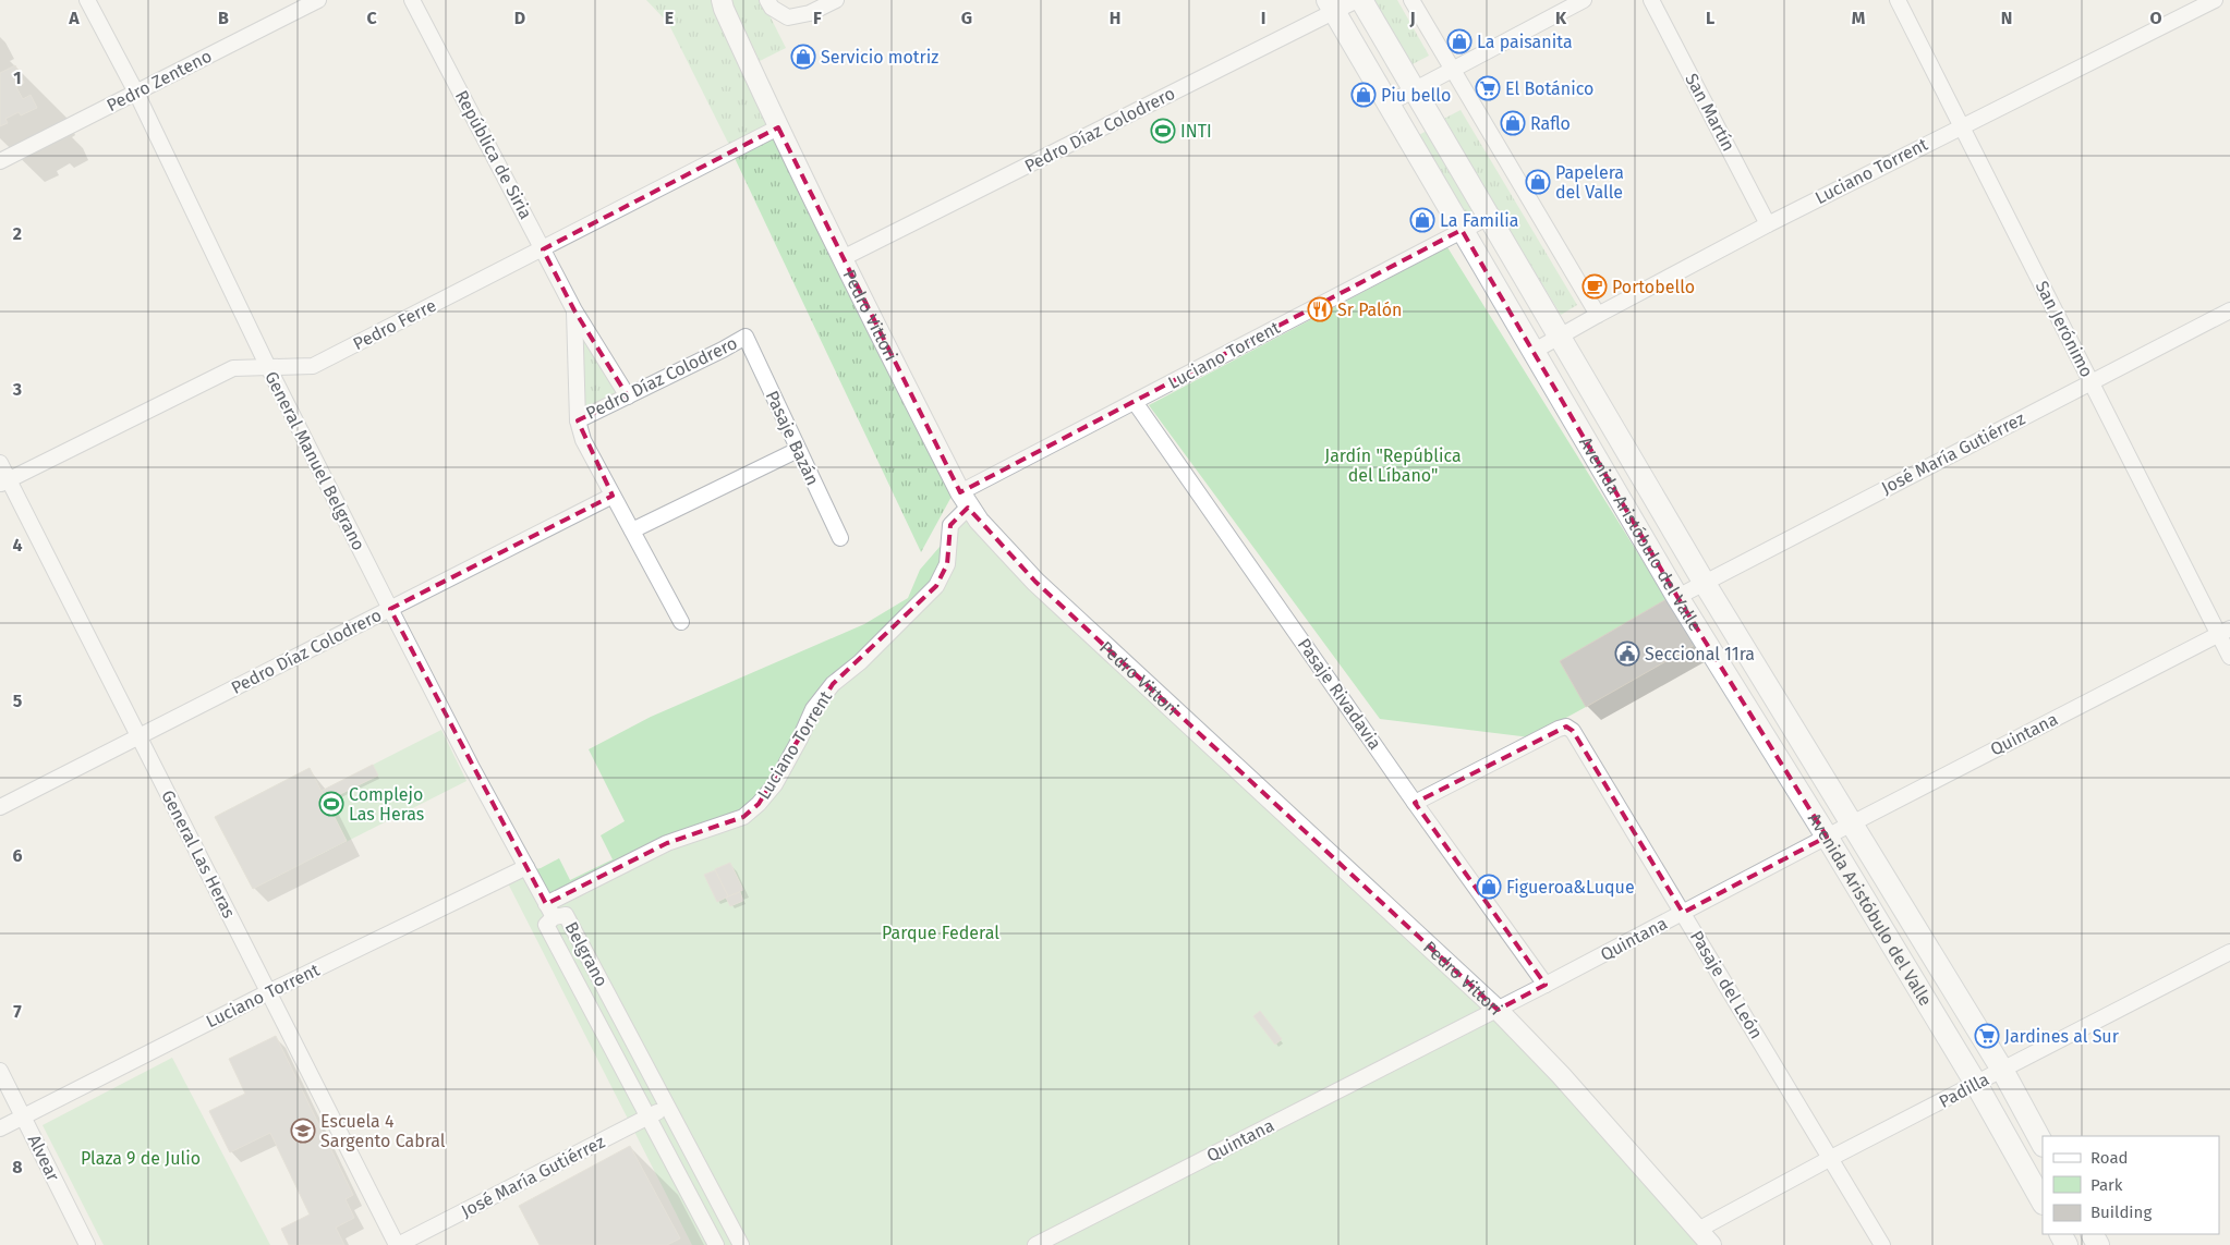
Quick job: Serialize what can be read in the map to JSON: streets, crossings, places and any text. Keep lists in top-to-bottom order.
{
  "streets": {
    "main road": ["Avenida Aristóbulo del Valle"],
    "street": [
      "Pedro Zenteno",
      "San Martín",
      "Pedro Díaz Colodrero",
      "República de Siria",
      "Luciano Torrent",
      "Pedro Vittori",
      "Pedro Ferre",
      "San Jerónimo",
      "Pasaje Bazán",
      "José María Gutiérrez",
      "General Manuel Belgrano",
      "Pasaje Rivadavia",
      "Quintana",
      "General Las Heras",
      "Belgrano",
      "Pasaje del León",
      "Padilla",
      "Alvear"
    ]
  },
  "crossings": [
    ["Pedro Zenteno", "General Manuel Belgrano"],
    ["San Martín", "Luciano Torrent"],
    ["Pedro Díaz Colodrero", "República de Siria"],
    ["Pedro Díaz Colodrero", "Pedro Vittori"],
    ["Pedro Díaz Colodrero", "Pasaje Bazán"],
    ["Pedro Díaz Colodrero", "General Manuel Belgrano"],
    ["Pedro Díaz Colodrero", "Avenida Aristóbulo del Valle"],
    ["Pedro Díaz Colodrero", "General Las Heras"],
    ["República de Siria", "Pedro Ferre"],
    ["Luciano Torrent", "Pedro Vittori"],
    ["Luciano Torrent", "San Jerónimo"],
    ["Luciano Torrent", "General Manuel Belgrano"],
    ["Luciano Torrent", "Avenida Aristóbulo del Valle"],
    ["Luciano Torrent", "Pasaje Rivadavia"],
    ["Luciano Torrent", "General Las Heras"],
    ["Luciano Torrent", "Alvear"],
    ["Pedro Vittori", "Pedro Ferre"],
    ["Pedro Vittori", "Quintana"],
    ["Pedro Vittori", "Padilla"],
    ["Pedro Ferre", "General Manuel Belgrano"],
    ["Pedro Ferre", "General Las Heras"],
    ["San Jerónimo", "José María Gutiérrez"],
    ["San Jerónimo", "Quintana"],
    ["José María Gutiérrez", "Avenida Aristóbulo del Valle"],
    ["José María Gutiérrez", "General Las Heras"],
    ["José María Gutiérrez", "Belgrano"],
    ["General Manuel Belgrano", "Belgrano"],
    ["Avenida Aristóbulo del Valle", "Quintana"],
    ["Avenida Aristóbulo del Valle", "Padilla"],
    ["Pasaje Rivadavia", "Quintana"],
    ["Pasaje Rivadavia", "Pasaje del León"],
    ["Quintana", "Pasaje del León"],
    ["Pasaje del León", "Padilla"]
  ],
  "parks": ["Jardín \"República del Líbano\"", "Parque Federal", "Plaza 9 de Julio"],
  "places": {
    "shop": [
      "La paisanita",
      "Servicio motriz",
      "Piu bello",
      "Raflo",
      "Papelera del Valle",
      "La Familia",
      "Figueroa&Luque"
    ],
    "supermarket": ["El Botánico", "Jardines al Sur"],
    "sports": ["INTI", "Complejo Las Heras"],
    "cafe": ["Portobello"],
    "restaurant": ["Sr Palón"],
    "public building": ["Seccional 11ra"],
    "school or university": ["Escuela 4 Sargento Cabral"]
  },
  "legend": ["Road", "Park", "Building"],
  "grid": {
    "columns": [
      "A",
      "B",
      "C",
      "D",
      "E",
      "F",
      "G",
      "H",
      "I",
      "J",
      "K",
      "L",
      "M",
      "N",
      "O"
    ],
    "rows": [
      "1",
      "2",
      "3",
      "4",
      "5",
      "6",
      "7",
      "8"
    ]
  }
}
